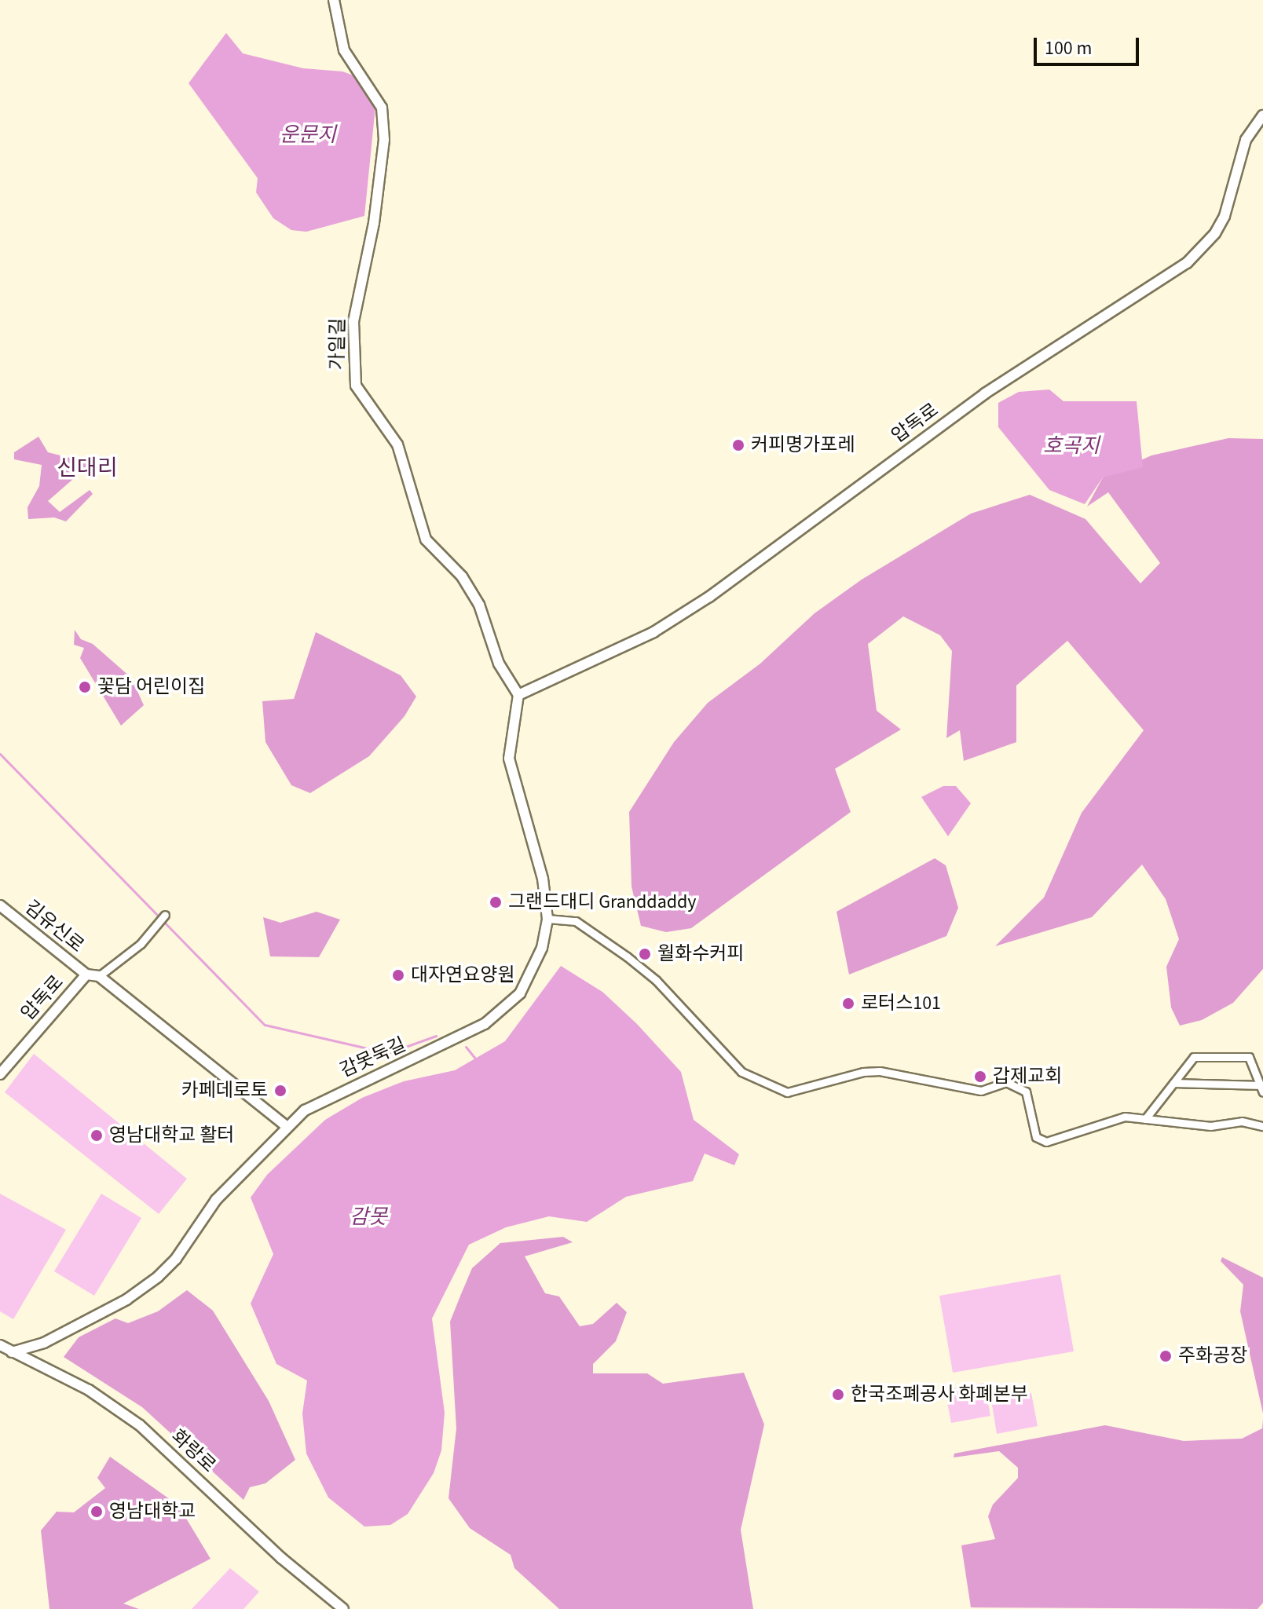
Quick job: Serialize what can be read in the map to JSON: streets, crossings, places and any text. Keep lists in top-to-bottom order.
{
  "streets": {
    "street": [
      "가일길",
      "압독로",
      "김유신로",
      "감못둑길",
      "화랑로"
    ]
  },
  "crossings": [
    ["가일길", "압독로"],
    ["가일길", "감못둑길"],
    ["압독로", "김유신로"],
    ["압독로", "감못둑길"],
    ["감못둑길", "화랑로"]
  ],
  "districts": ["신대리"],
  "water": ["운문지", "호곡지", "감못"],
  "places": [
    "커피명가포레",
    "꽃담 어린이집",
    "그랜드대디 Granddaddy",
    "월화수커피",
    "대자연요양원",
    "로터스101",
    "갑제교회",
    "카페데로토",
    "영남대학교 활터",
    "주화공장",
    "한국조폐공사 화폐본부",
    "영남대학교"
  ],
  "scale_bar": "100 m"
}
